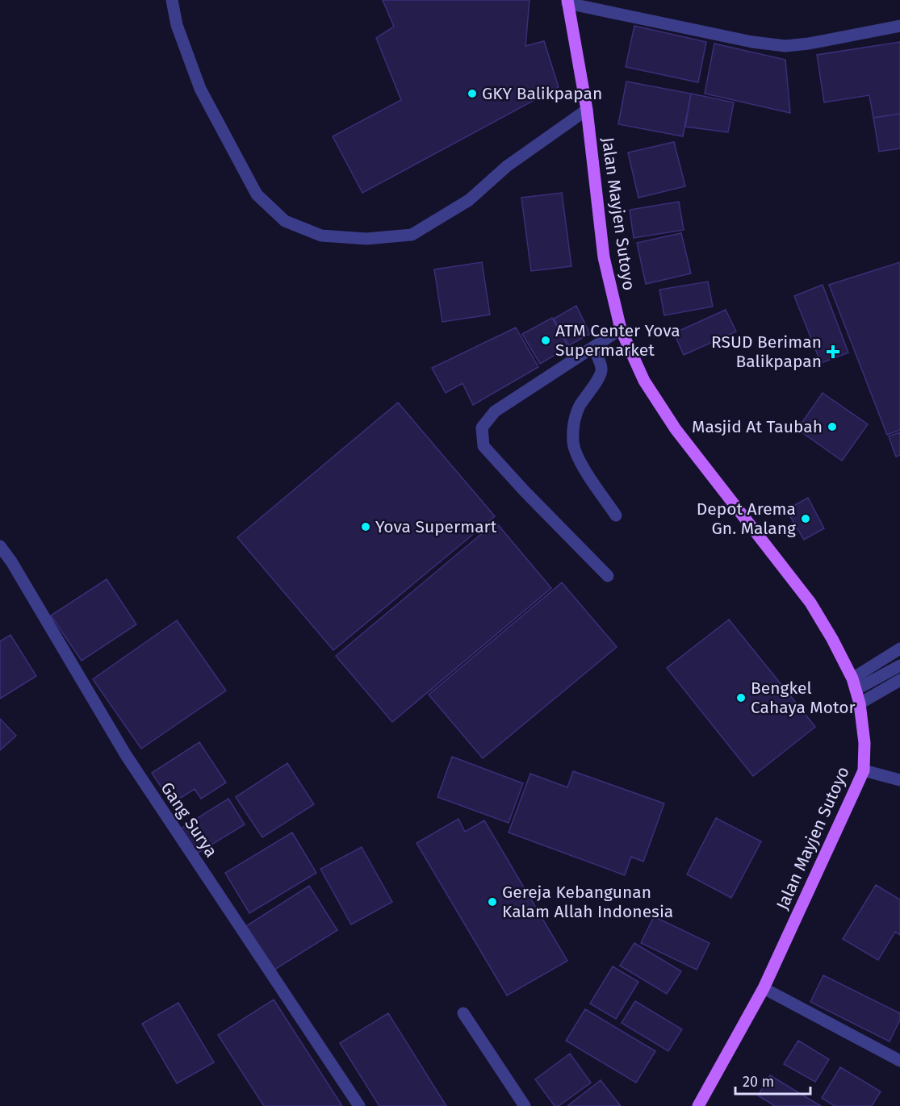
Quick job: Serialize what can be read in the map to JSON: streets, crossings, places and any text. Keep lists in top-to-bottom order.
{
  "streets": {
    "main road": ["Jalan Mayjen Sutoyo"],
    "street": ["Gang Surya"]
  },
  "places": {
    "other": [
      "GKY Balikpapan",
      "ATM Center Yova Supermarket",
      "Masjid At Taubah",
      "Depot Arema Gn. Malang",
      "Yova Supermart",
      "Bengkel Cahaya Motor",
      "Gereja Kebangunan Kalam Allah Indonesia"
    ],
    "health": ["RSUD Beriman Balikpapan"]
  },
  "scale_bar": "20 m"
}
